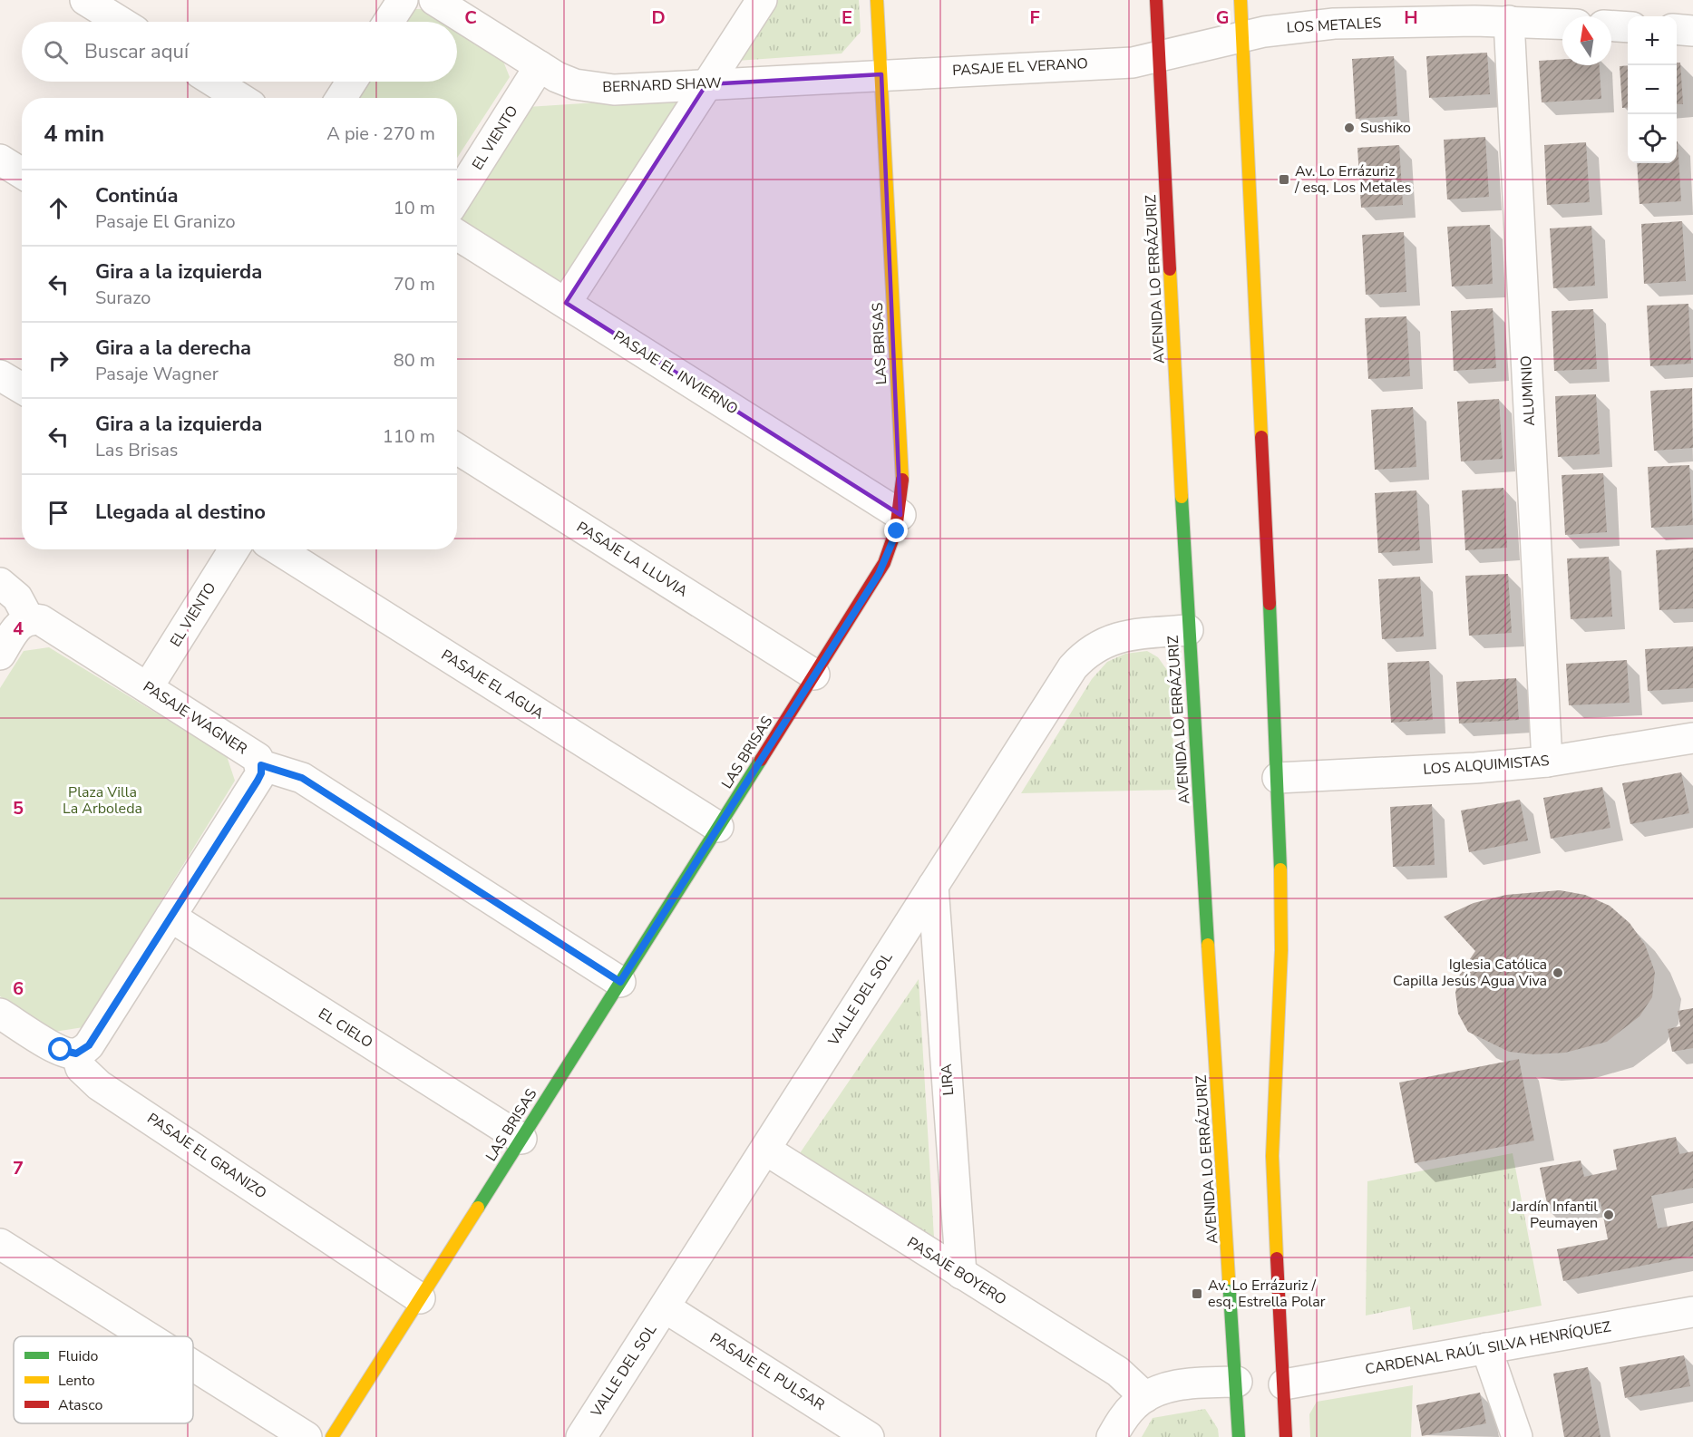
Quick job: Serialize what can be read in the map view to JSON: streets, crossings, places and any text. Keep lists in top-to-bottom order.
{
  "streets": {
    "main road": ["AVENIDA LO ERRÁZURIZ", "LAS BRISAS"],
    "street": [
      "LOS METALES",
      "PASAJE EL VERANO",
      "BERNARD SHAW",
      "EL VIENTO",
      "PASAJE EL INVIERNO",
      "ALUMINIO",
      "PASAJE LA LLUVIA",
      "PASAJE EL AGUA",
      "PASAJE WAGNER",
      "LOS ALQUIMISTAS",
      "VALLE DEL SOL",
      "EL CIELO",
      "LIRA",
      "PASAJE EL GRANIZO",
      "PASAJE BOYERO",
      "CARDENAL RAÚL SILVA HENRÍQUEZ",
      "PASAJE EL PULSAR"
    ]
  },
  "crossings": [
    ["LOS METALES", "PASAJE EL VERANO"],
    ["LOS METALES", "AVENIDA LO ERRÁZURIZ"],
    ["LOS METALES", "ALUMINIO"],
    ["PASAJE EL VERANO", "BERNARD SHAW"],
    ["PASAJE EL VERANO", "AVENIDA LO ERRÁZURIZ"],
    ["PASAJE EL VERANO", "LAS BRISAS"],
    ["BERNARD SHAW", "EL VIENTO"],
    ["BERNARD SHAW", "LAS BRISAS"],
    ["EL VIENTO", "PASAJE WAGNER"],
    ["AVENIDA LO ERRÁZURIZ", "VALLE DEL SOL"],
    ["LAS BRISAS", "PASAJE EL INVIERNO"],
    ["LAS BRISAS", "PASAJE LA LLUVIA"],
    ["LAS BRISAS", "PASAJE EL AGUA"],
    ["LAS BRISAS", "PASAJE WAGNER"],
    ["LAS BRISAS", "EL CIELO"],
    ["LAS BRISAS", "PASAJE EL GRANIZO"],
    ["ALUMINIO", "LOS ALQUIMISTAS"],
    ["VALLE DEL SOL", "LIRA"],
    ["VALLE DEL SOL", "PASAJE BOYERO"],
    ["VALLE DEL SOL", "PASAJE EL PULSAR"],
    ["LIRA", "PASAJE BOYERO"]
  ],
  "parks": ["Plaza Villa La Arboleda"],
  "places": {
    "other": ["Sushiko", "Iglesia Católica Capilla Jesús Agua Viva", "Jardín Infantil Peumayen"],
    "transit": ["Av. Lo Errázuriz / esq. Los Metales", "Av. Lo Errázuriz / esq. Estrella Polar"]
  },
  "legend": ["Fluido", "Lento", "Atasco"],
  "north": "top",
  "page": {
    "map_buttons": ["+", "−"],
    "search": "Buscar aquí",
    "heading": ["4 min", "A pie · 270 m"],
    "list": [
      ["Continúa", "Pasaje El Granizo", "10 m"],
      ["Gira a la izquierda", "Surazo", "70 m"],
      ["Gira a la derecha", "Pasaje Wagner", "80 m"],
      ["Gira a la izquierda", "Las Brisas", "110 m"],
      "Llegada al destino"
    ]
  },
  "grid": {
    "columns": [
      "C",
      "D",
      "E",
      "F",
      "G",
      "H"
    ],
    "rows": [
      "4",
      "5",
      "6",
      "7"
    ]
  }
}
